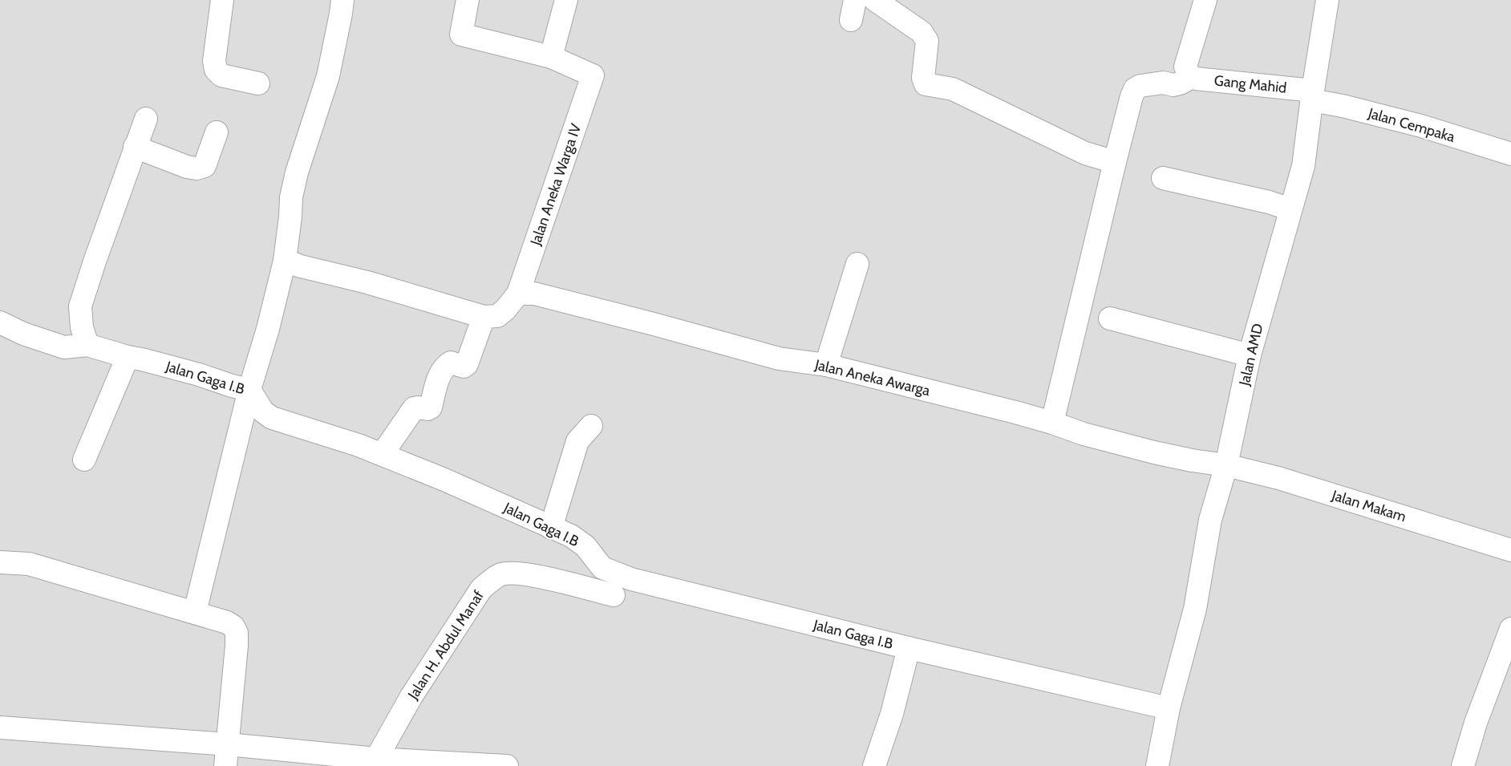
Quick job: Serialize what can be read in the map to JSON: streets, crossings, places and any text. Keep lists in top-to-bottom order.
{
  "streets": {
    "street": [
      "Gang Mahid",
      "Jalan Cempaka",
      "Jalan Aneka Warga IV",
      "Jalan AMD",
      "Jalan Gaga I.B",
      "Jalan Aneka Awarga",
      "Jalan Makam",
      "Jalan H. Abdul Manaf"
    ]
  },
  "crossings": [
    ["Gang Mahid", "Jalan Cempaka"],
    ["Gang Mahid", "Jalan AMD"],
    ["Jalan Cempaka", "Jalan AMD"],
    ["Jalan Aneka Warga IV", "Jalan Aneka Awarga"],
    ["Jalan AMD", "Jalan Gaga I.B"],
    ["Jalan AMD", "Jalan Aneka Awarga"],
    ["Jalan AMD", "Jalan Makam"],
    ["Jalan Aneka Awarga", "Jalan Makam"]
  ]
}
